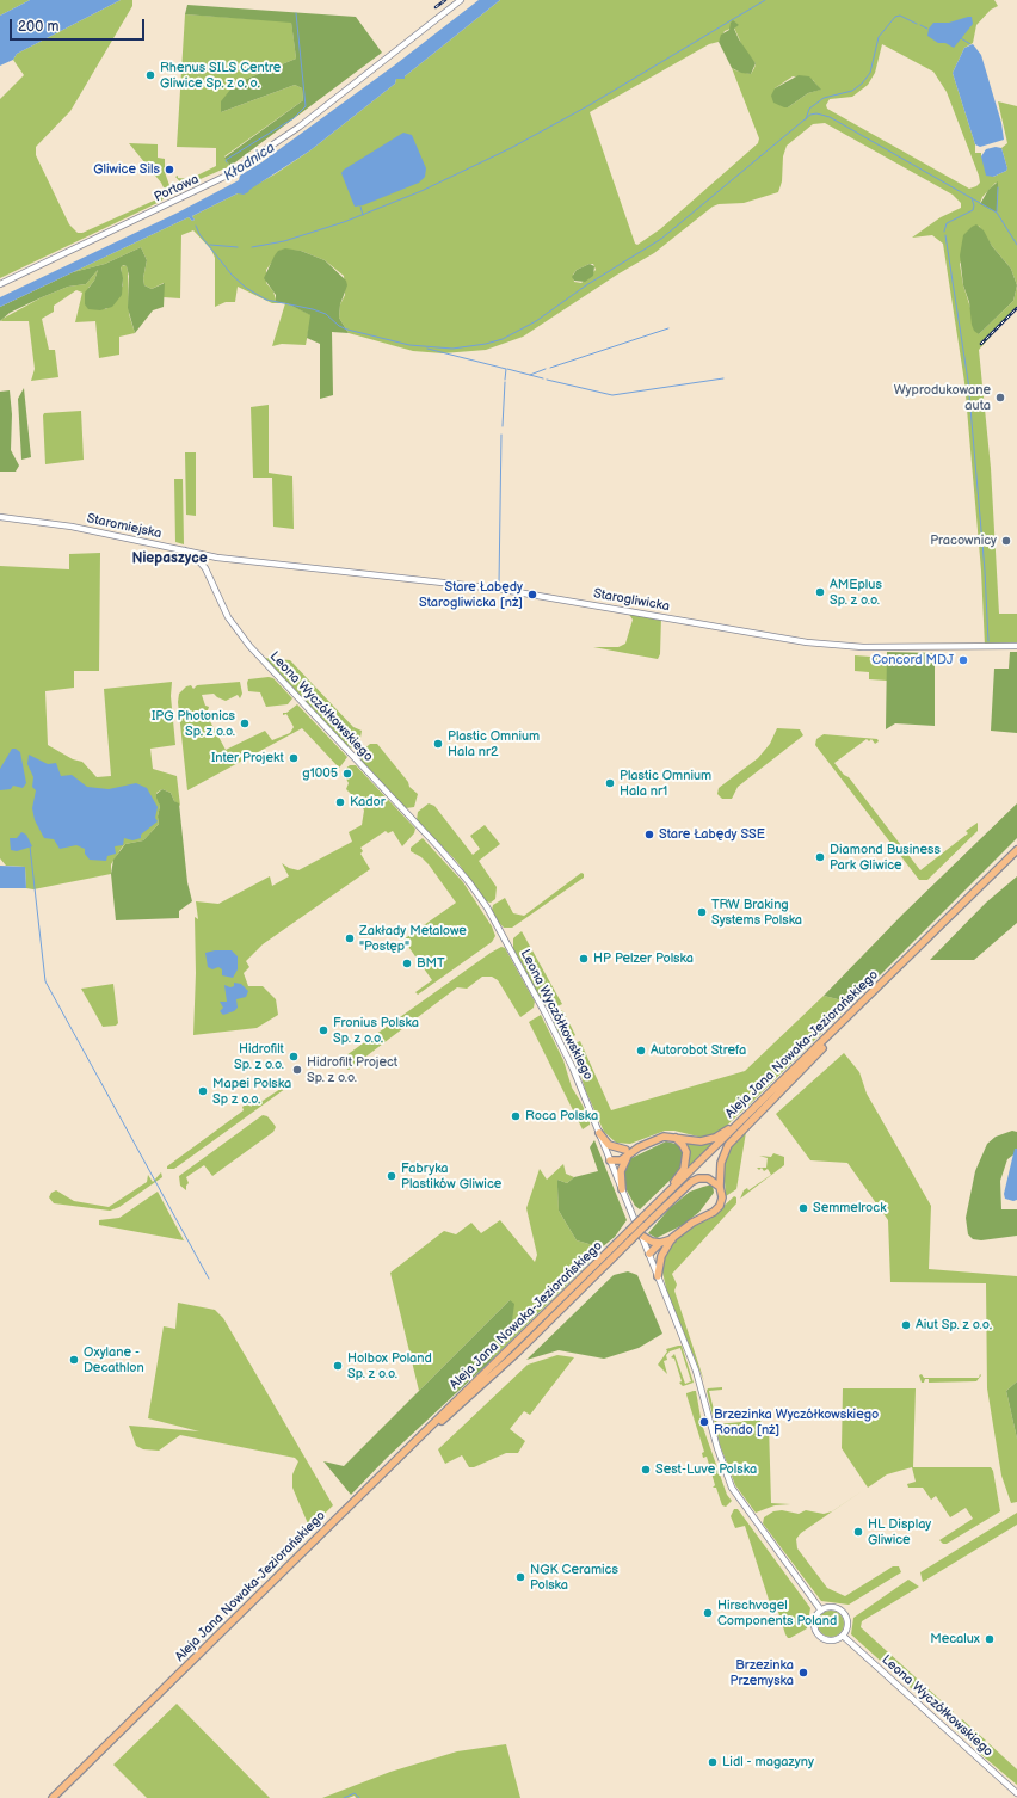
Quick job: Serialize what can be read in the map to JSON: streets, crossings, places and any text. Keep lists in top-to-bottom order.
{
  "streets": {
    "main road": ["Aleja Jana Nowaka-Jeziorańskiego"],
    "street": [
      "Portowa",
      "Staromiejska",
      "Starogliwicka",
      "Leona Wyczółkowskiego"
    ]
  },
  "crossings": [
    ["Staromiejska", "Starogliwicka"],
    ["Staromiejska", "Leona Wyczółkowskiego"]
  ],
  "districts": ["Niepaszyce"],
  "water": ["Kłodnica"],
  "places": [
    "Rhenus SILS Centre Gliwice Sp. z o. o.",
    "Gliwice Sils",
    "Wyprodukowane auta",
    "Pracownicy",
    "AMEplus Sp. z o.o.",
    "Stare Łabędy Starogliwicka [nż]",
    "Concord MDJ",
    "IPG Photonics Sp. z o.o.",
    "Plastic Omnium Hala nr2",
    "Inter Projekt",
    "g1005",
    "Plastic Omnium Hala nr1",
    "Kador",
    "Stare Łabędy SSE",
    "Diamond Business Park Gliwice",
    "TRW Braking Systems Polska",
    "Zakłady Metalowe \"Postęp\"",
    "HP Pelzer Polska",
    "BMT",
    "Fronius Polska Sp. z o.o.",
    "Autorobot Strefa",
    "Hidrofilt Sp. z o.o.",
    "Hidrofilt Project Sp. z o.o.",
    "Mapei Polska Sp z o.o.",
    "Roca Polska",
    "Fabryka Plastików Gliwice",
    "Semmelrock",
    "Aiut Sp. z o.o.",
    "Oxylane - Decathlon",
    "Holbox Poland Sp. z o.o.",
    "Brzezinka Wyczółkowskiego Rondo [nż]",
    "Sest-Luve Polska",
    "HL Display Gliwice",
    "NGK Ceramics Polska",
    "Hirschvogel Components Poland",
    "Mecalux",
    "Brzezinka Przemyska",
    "Lidl - magazyny"
  ],
  "scale_bar": "200 m"
}
